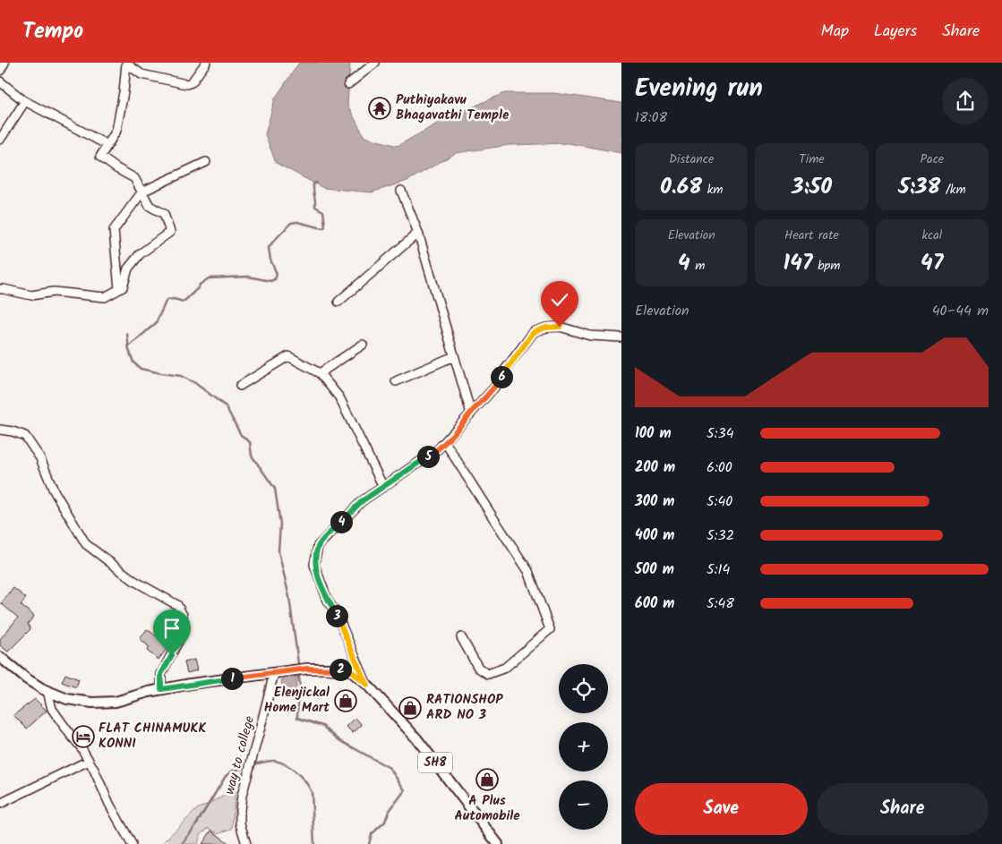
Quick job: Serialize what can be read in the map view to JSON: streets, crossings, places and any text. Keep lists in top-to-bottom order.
{
  "streets": {
    "main road": ["SH8"],
    "street": ["way to college"]
  },
  "crossings": [
    ["way to college", "SH8"]
  ],
  "places": {
    "temple": ["Puthiyakavu Bhagavathi Temple"],
    "shop": ["Elenjickal Home Mart", "RATIONSHOP ARD NO 3", "A Plus Automobile"],
    "hotel": ["FLAT CHINAMUKK KONNI"]
  },
  "page": {
    "header": "Tempo",
    "nav": ["Map", "Layers", "Share"],
    "heading": ["Evening run", "18:08"],
    "stats": [
      ["Distance", "0.68 km"],
      ["Time", "3:50"],
      ["Pace", "5:38 /km"],
      ["Elevation", "4 m"],
      ["Heart rate", "147 bpm"],
      ["kcal", "47"]
    ],
    "chart": ["Elevation", "40–44 m"],
    "pins": [
      "6",
      "5",
      "4",
      "3",
      "2",
      "1"
    ],
    "list": [
      {
        "name": "100 m",
        "note": "5:34"
      },
      {
        "name": "200 m",
        "note": "6:00"
      },
      {
        "name": "300 m",
        "note": "5:40"
      },
      {
        "name": "400 m",
        "note": "5:32"
      },
      {
        "name": "500 m",
        "note": "5:14"
      },
      {
        "name": "600 m",
        "note": "5:48"
      }
    ],
    "map_buttons": ["+", "−"],
    "buttons": ["Save", "Share"]
  }
}
